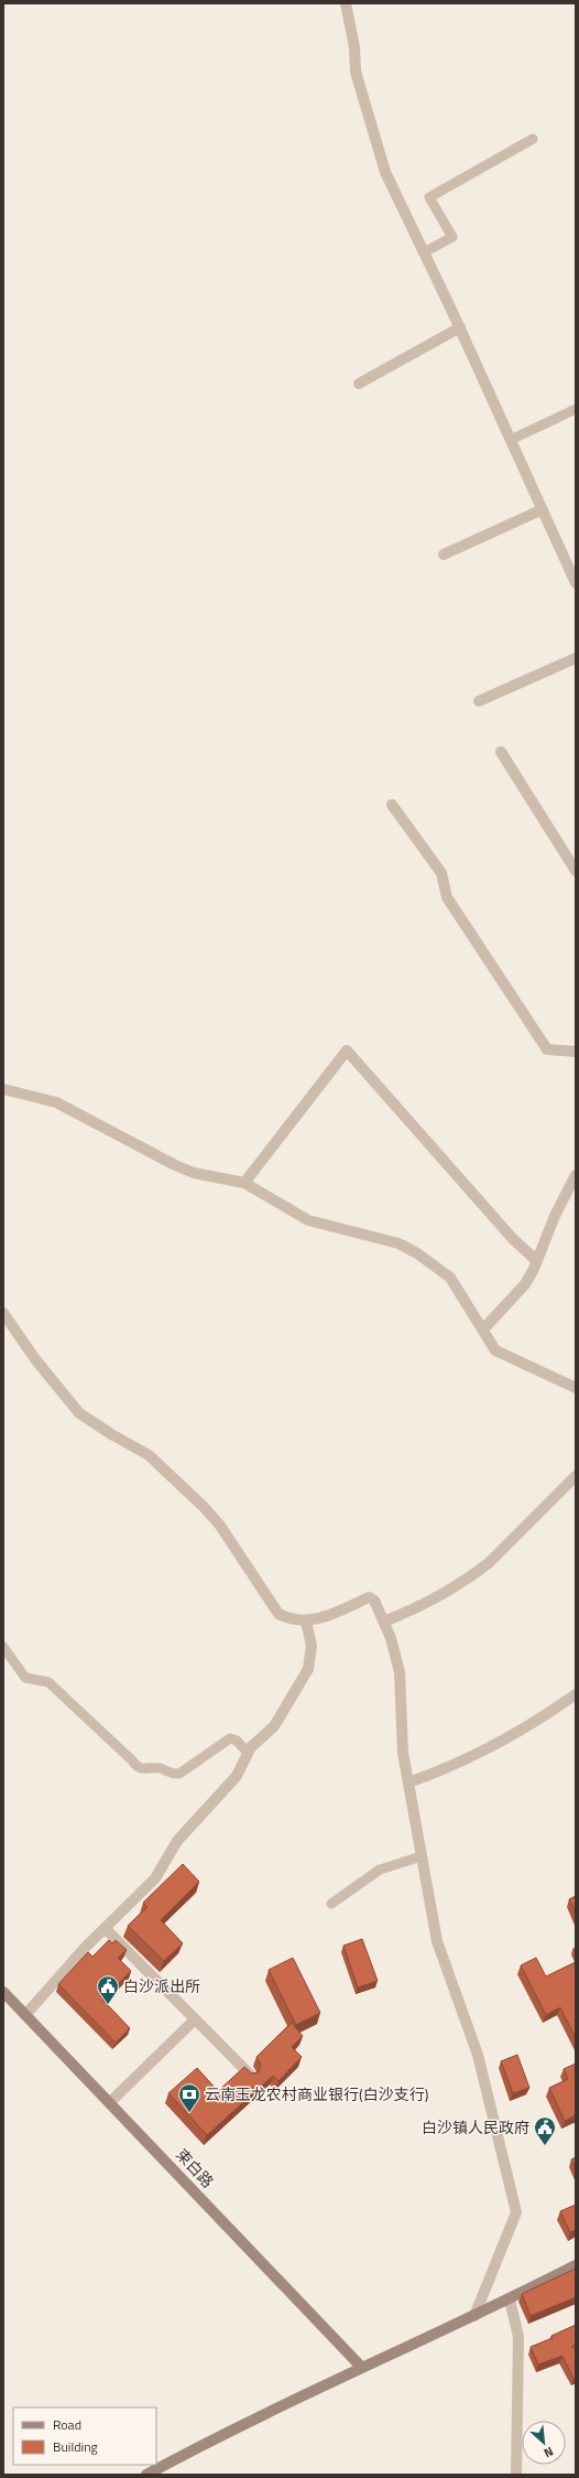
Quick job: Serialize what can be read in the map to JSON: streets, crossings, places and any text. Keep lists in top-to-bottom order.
{
  "streets": {
    "main road": ["束白路"]
  },
  "places": {
    "public building": ["白沙派出所", "白沙镇人民政府"],
    "bank": ["云南玉龙农村商业银行(白沙支行)"]
  },
  "legend": ["Road", "Building"],
  "north": "bottom right"
}
